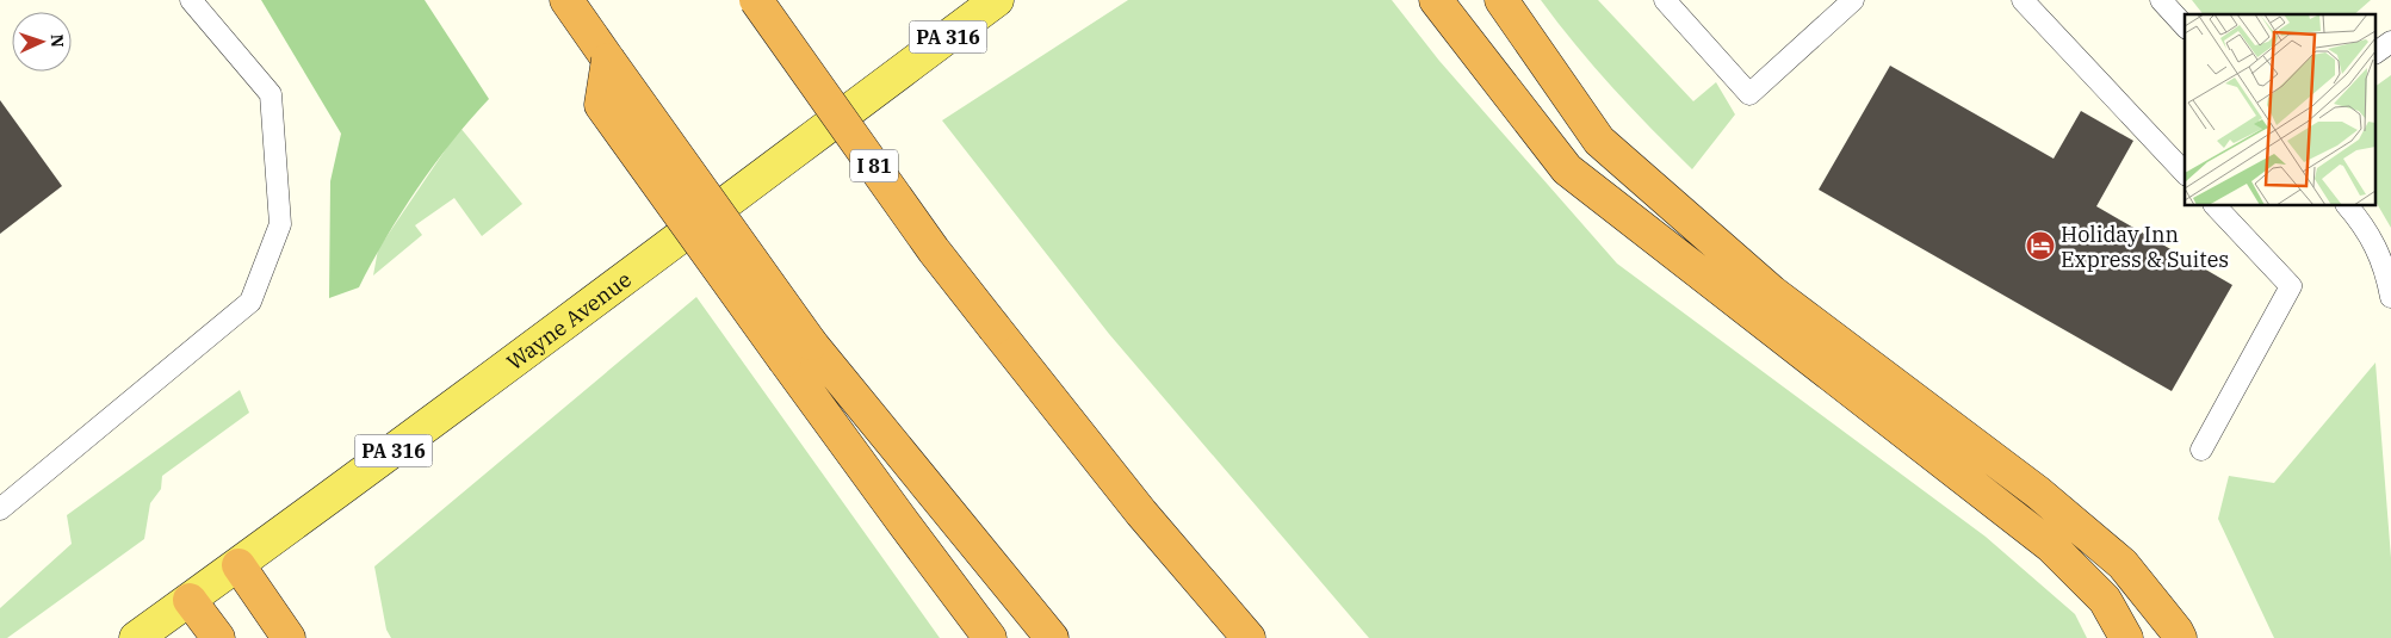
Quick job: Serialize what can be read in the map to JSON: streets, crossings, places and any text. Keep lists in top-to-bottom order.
{
  "streets": {
    "highway": ["I 81"],
    "main road": ["PA 316", "Wayne Avenue"]
  },
  "places": {
    "hotel": ["Holiday Inn Express & Suites"]
  },
  "north": "right"
}
